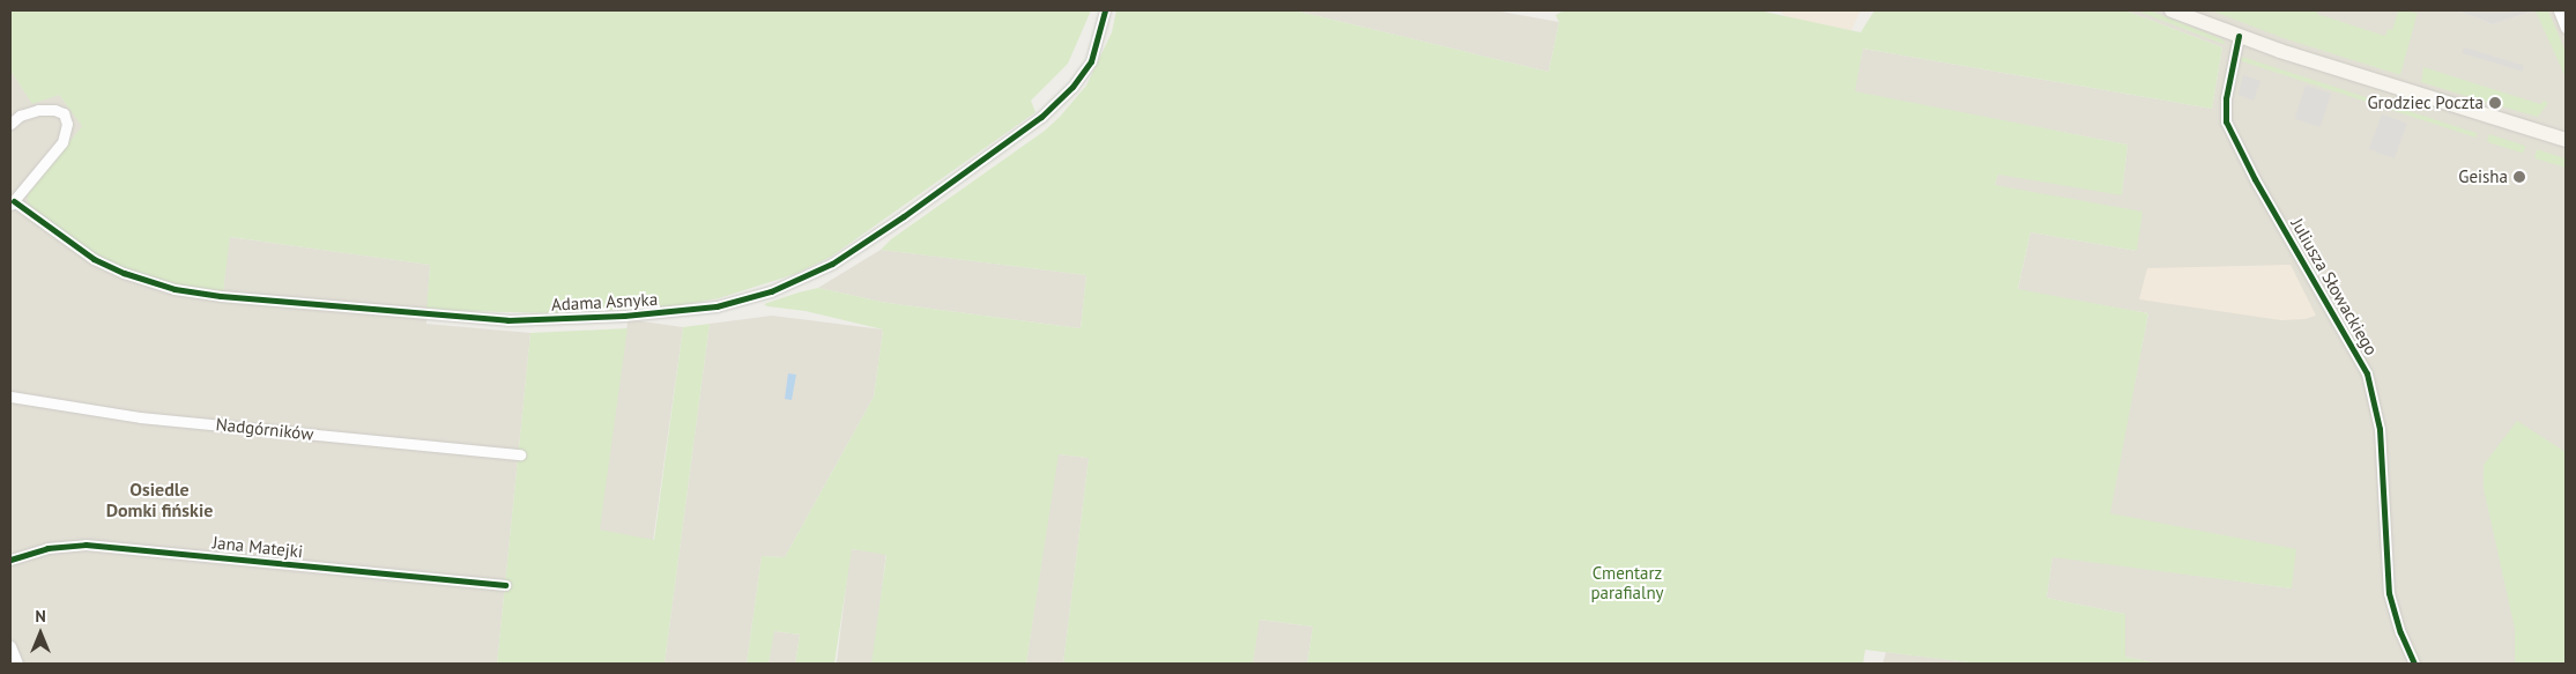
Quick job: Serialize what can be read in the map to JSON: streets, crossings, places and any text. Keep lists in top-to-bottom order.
{
  "streets": {
    "street": [
      "Juliusza Słowackiego",
      "Adama Asnyka",
      "Nadgórników",
      "Jana Matejki"
    ]
  },
  "districts": ["Osiedle Domki fińskie"],
  "parks": ["Cmentarz parafialny"],
  "places": ["Grodziec Poczta", "Geisha"],
  "north": "top"
}
